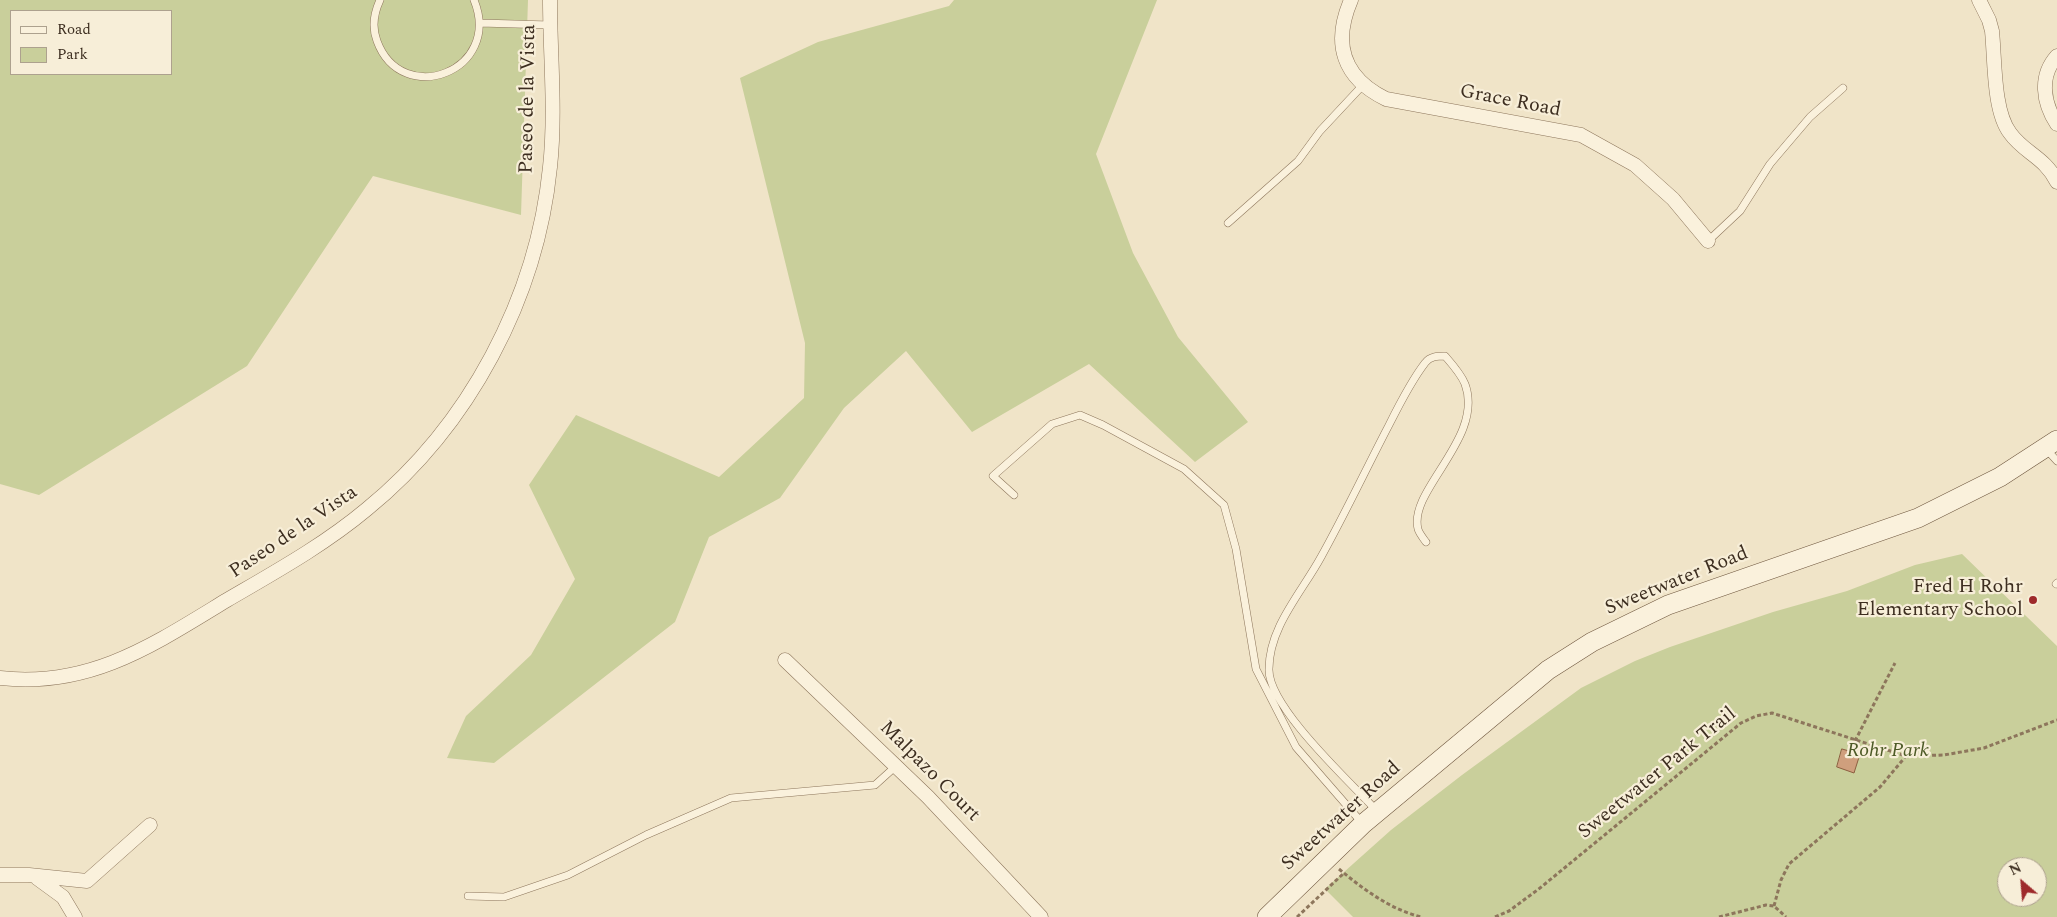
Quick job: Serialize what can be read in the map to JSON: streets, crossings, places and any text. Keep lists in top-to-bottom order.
{
  "streets": {
    "main road": ["Sweetwater Road"],
    "street": ["Paseo de la Vista", "Grace Road", "Malpazo Court"],
    "path": ["Sweetwater Park Trail"]
  },
  "parks": ["Rohr Park"],
  "places": ["Fred H Rohr Elementary School"],
  "legend": ["Road", "Park"],
  "north": "top left"
}
